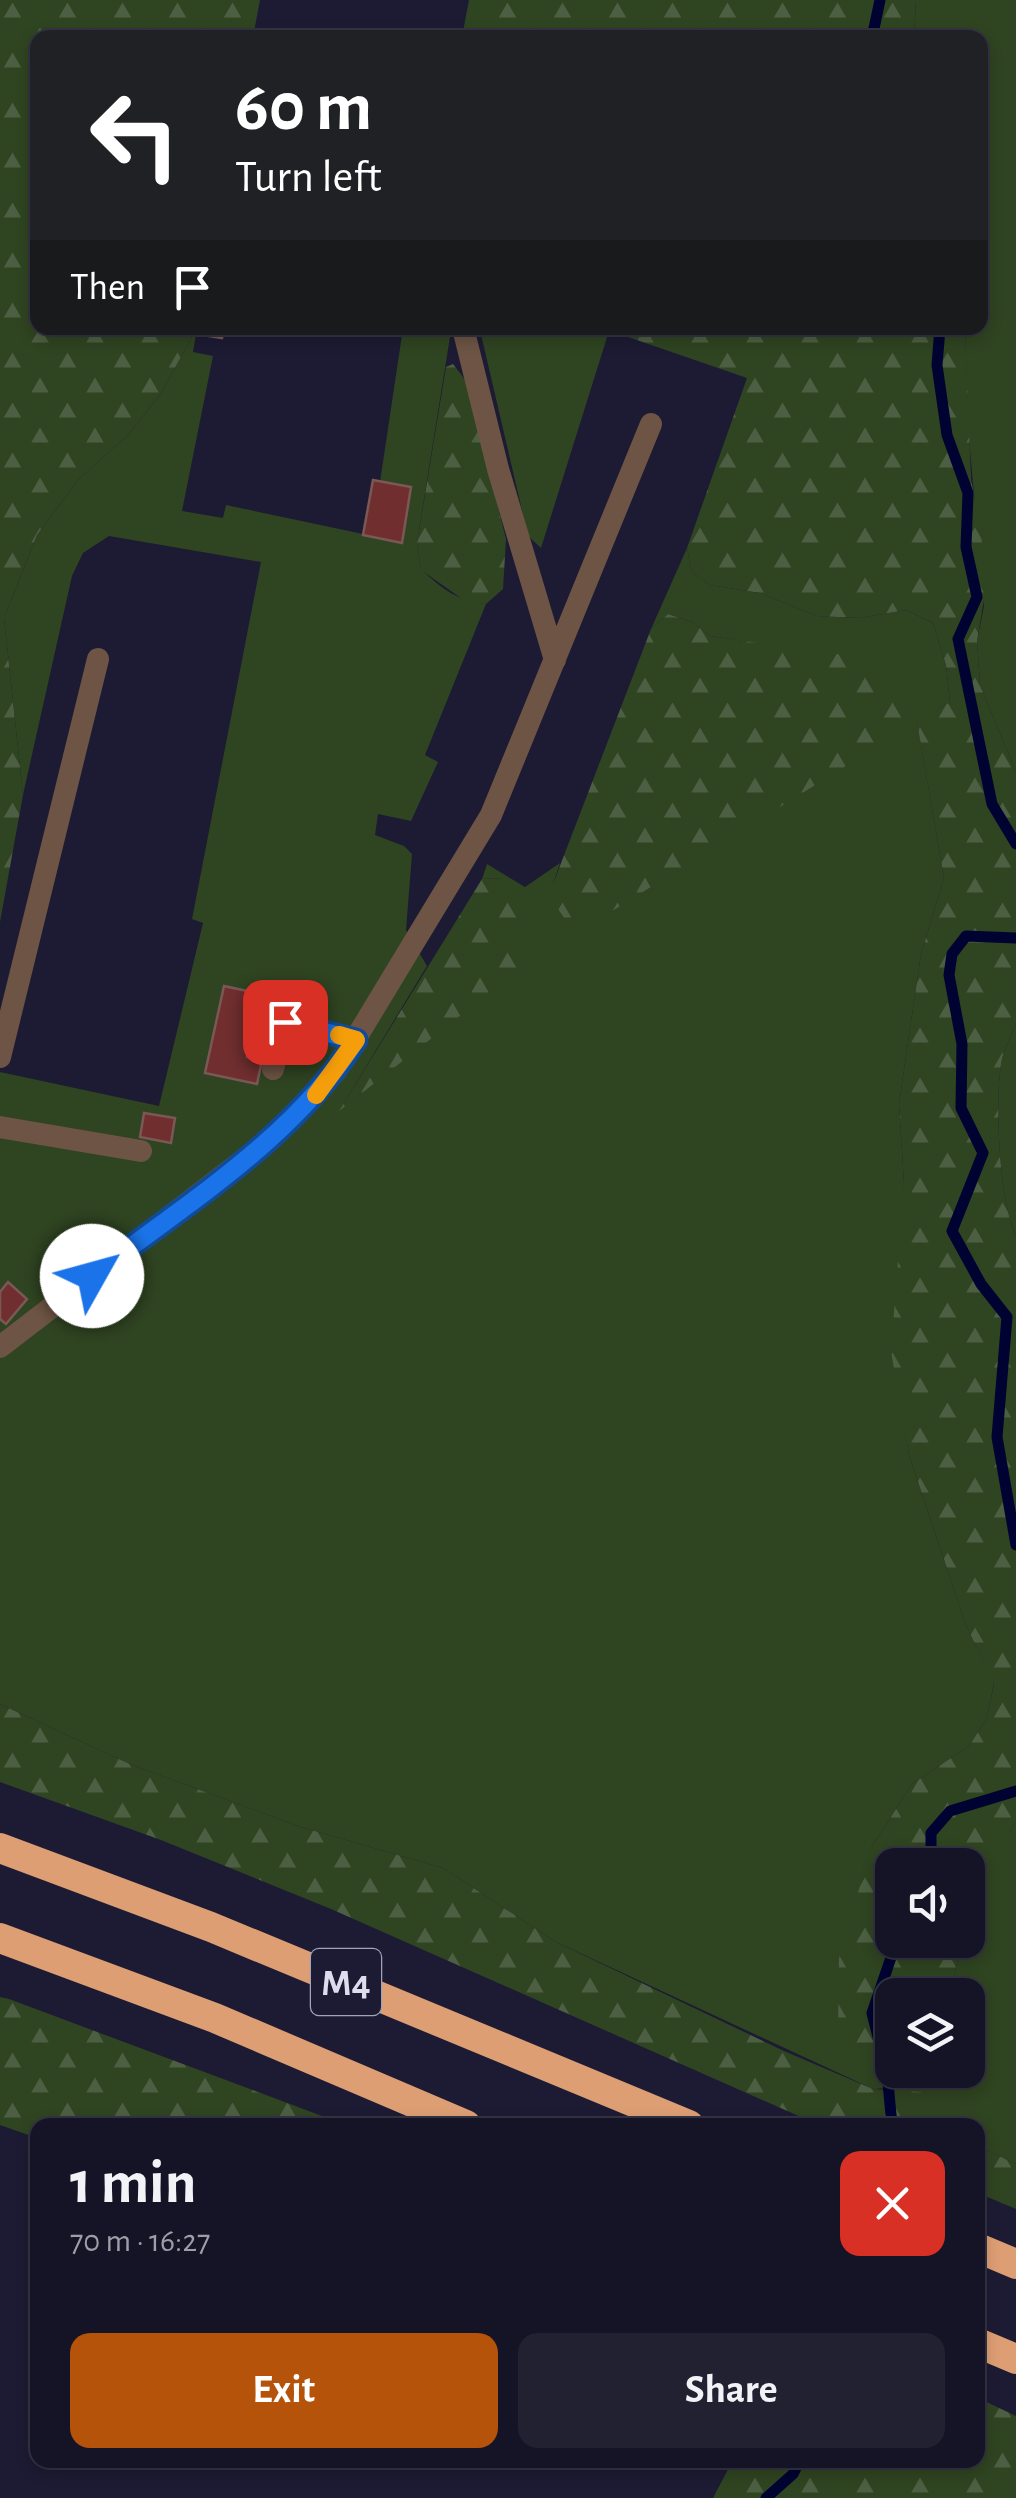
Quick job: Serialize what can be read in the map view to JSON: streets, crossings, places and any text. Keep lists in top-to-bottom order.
{
  "streets": {
    "highway": ["M4"]
  },
  "page": {
    "turn": ["60 m", "Turn left"],
    "then": "Then",
    "heading": ["1 min", "70 m · 16:27"],
    "buttons": ["Exit", "Share"]
  }
}
